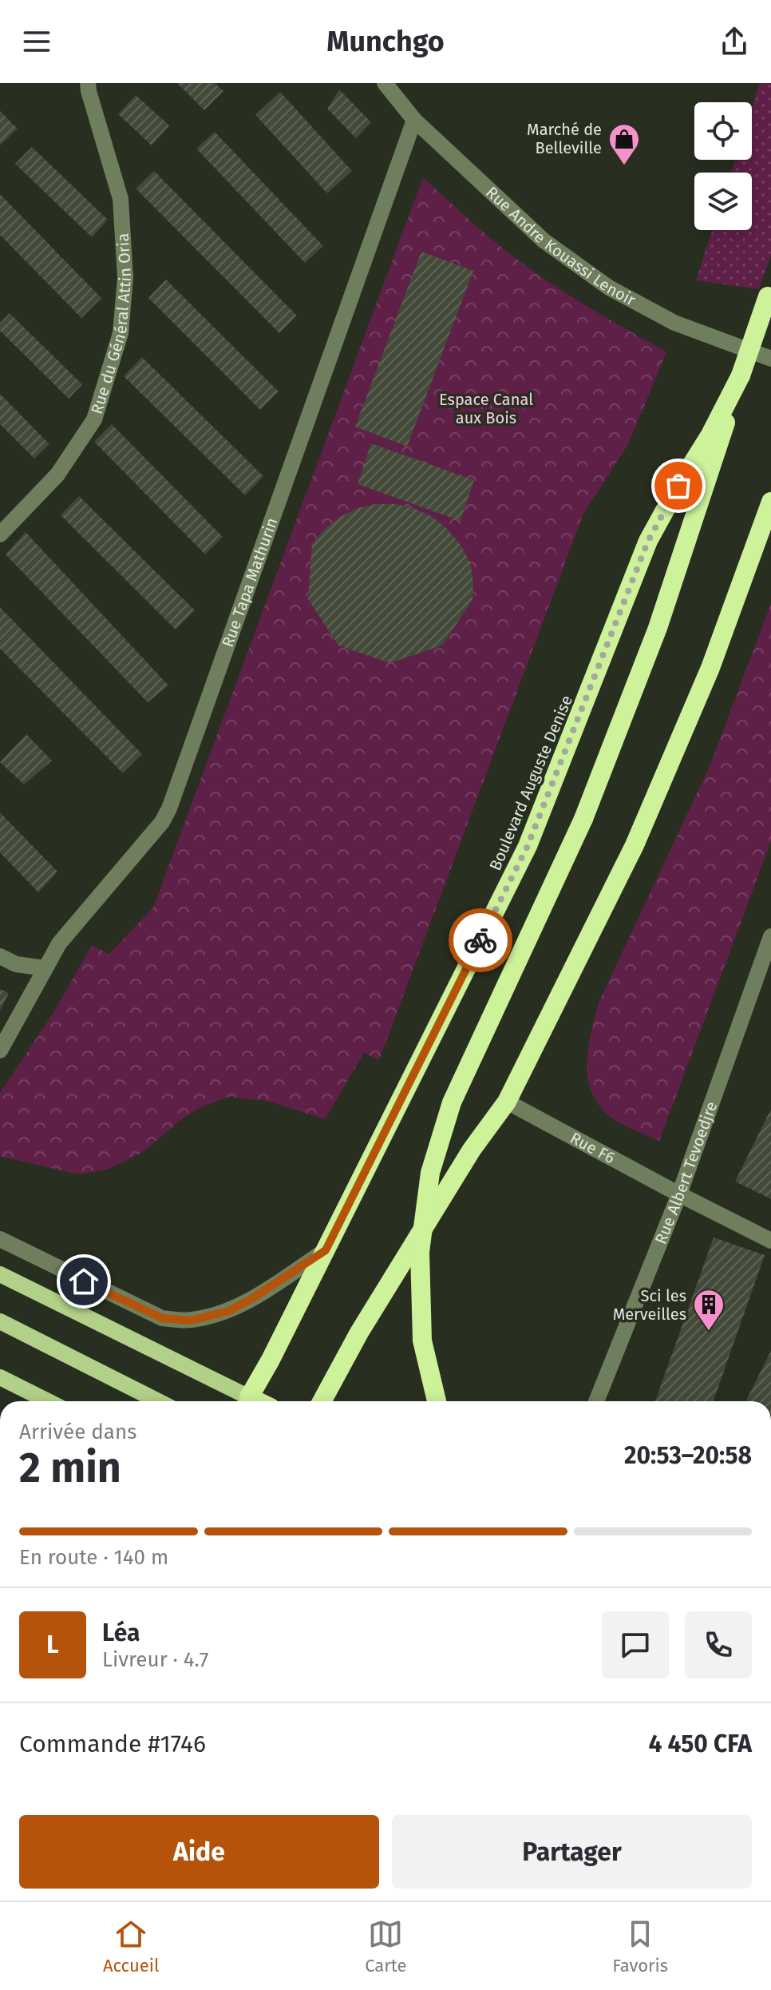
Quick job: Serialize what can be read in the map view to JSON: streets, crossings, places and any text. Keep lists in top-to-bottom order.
{
  "streets": {
    "highway": ["Boulevard Auguste Denise"],
    "street": [
      "Rue Andre Kouassi Lenoir",
      "Rue du Général Attin Oria",
      "Rue Tapa Mathurin",
      "Rue F6",
      "Rue Albert Tevoedjre"
    ]
  },
  "crossings": [
    ["Rue Andre Kouassi Lenoir", "Rue Tapa Mathurin"],
    ["Rue F6", "Rue Albert Tevoedjre"]
  ],
  "parks": ["Espace Canal aux Bois"],
  "places": {
    "shop": ["Marché de Belleville"],
    "building": ["Sci les Merveilles"]
  },
  "page": {
    "header": "Munchgo",
    "heading": ["2 min", "Arrivée dans", "20:53–20:58"],
    "panel": [
      "Léa",
      "Livreur · 4.7",
      "Commande #1746",
      "4 450 CFA"
    ],
    "bar": "En route · 140 m",
    "round": "L",
    "buttons": ["Aide", "Partager"],
    "tabs": ["Accueil", "Carte", "Favoris"]
  }
}
